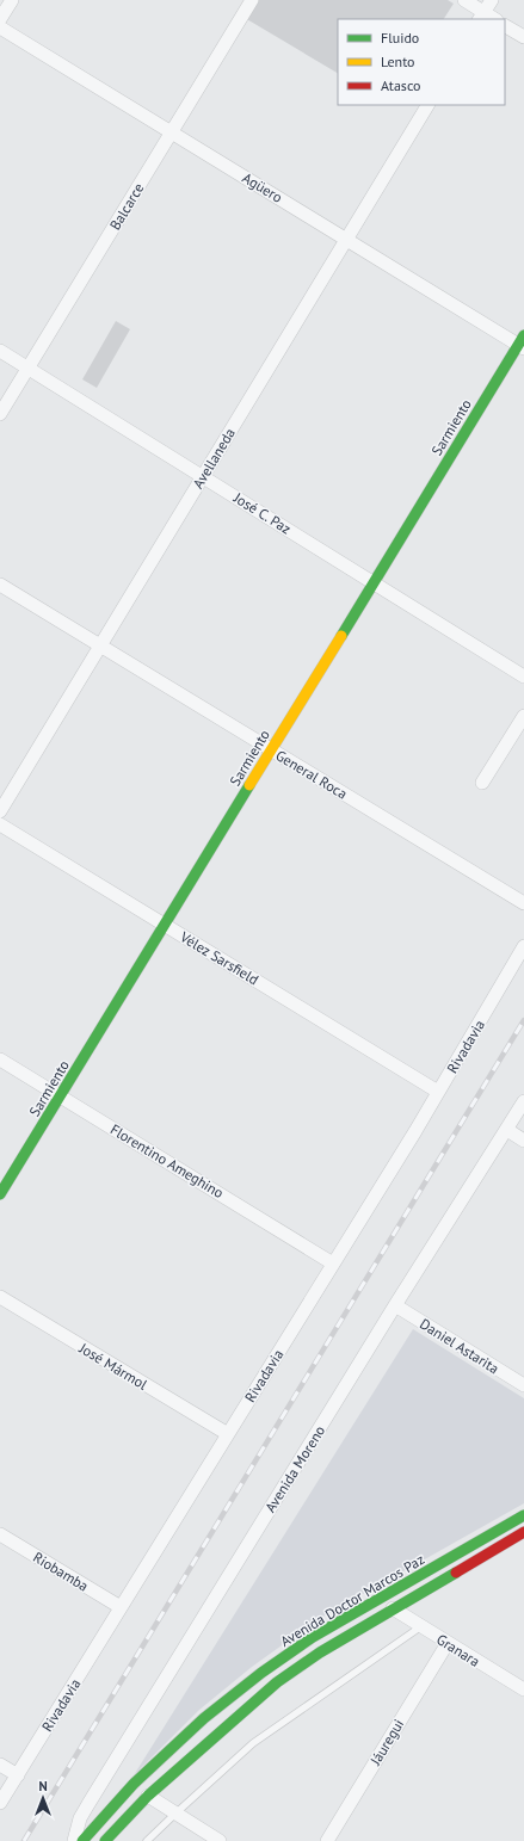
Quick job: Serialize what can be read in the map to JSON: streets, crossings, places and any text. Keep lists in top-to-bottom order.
{
  "streets": {
    "main road": ["Sarmiento", "Avenida Doctor Marcos Paz"],
    "street": [
      "Agüero",
      "Balcarce",
      "Avellaneda",
      "José C. Paz",
      "General Roca",
      "Vélez Sarsfield",
      "Rivadavia",
      "Florentino Ameghino",
      "Daniel Astarita",
      "José Mármol",
      "Avenida Moreno",
      "Riobamba",
      "Granara",
      "Jáuregui"
    ]
  },
  "crossings": [
    ["Agüero", "Balcarce"],
    ["Agüero", "Sarmiento"],
    ["Agüero", "Avellaneda"],
    ["Balcarce", "José C. Paz"],
    ["Sarmiento", "José C. Paz"],
    ["Sarmiento", "General Roca"],
    ["Sarmiento", "Vélez Sarsfield"],
    ["Sarmiento", "Florentino Ameghino"],
    ["Avellaneda", "José C. Paz"],
    ["Avellaneda", "General Roca"],
    ["Vélez Sarsfield", "Rivadavia"],
    ["Rivadavia", "Florentino Ameghino"],
    ["Rivadavia", "José Mármol"],
    ["Rivadavia", "Riobamba"],
    ["Daniel Astarita", "Avenida Moreno"],
    ["Avenida Doctor Marcos Paz", "Granara"],
    ["Granara", "Jáuregui"]
  ],
  "legend": ["Fluido", "Lento", "Atasco"],
  "north": "top"
}
